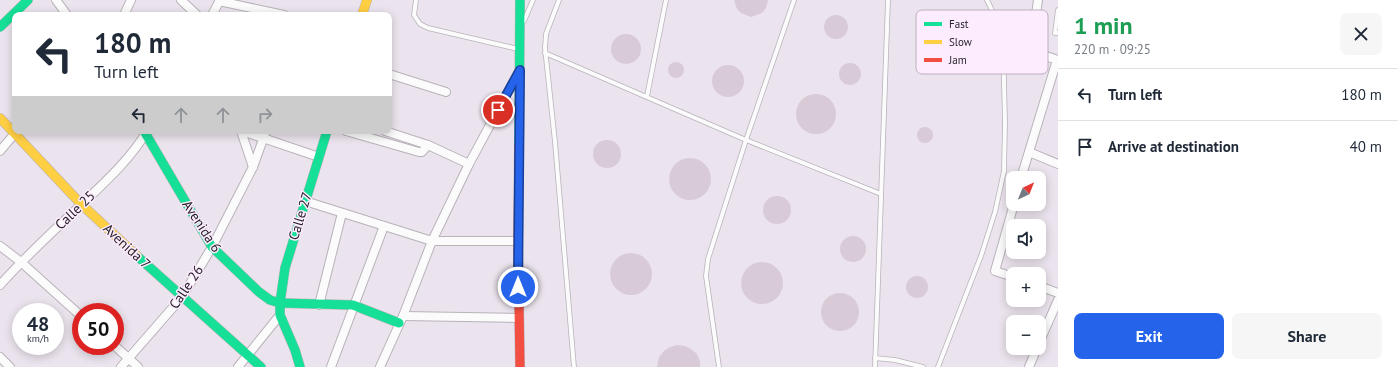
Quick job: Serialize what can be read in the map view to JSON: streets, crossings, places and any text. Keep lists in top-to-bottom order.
{
  "streets": {
    "street": [
      "Calle 25",
      "Calle 27",
      "Avenida 6",
      "Avenida 7",
      "Calle 26"
    ]
  },
  "crossings": [
    ["Calle 25", "Avenida 7"],
    ["Calle 27", "Avenida 6"],
    ["Avenida 6", "Calle 26"],
    ["Avenida 7", "Calle 26"]
  ],
  "legend": ["Fast", "Slow", "Jam"],
  "north": "top right",
  "page": {
    "heading": ["1 min", "220 m · 09:25"],
    "turn": ["180 m", "Turn left"],
    "list": [
      {
        "name": "Turn left",
        "value": "180 m"
      },
      {
        "name": "Arrive at destination",
        "value": "40 m"
      }
    ],
    "map_buttons": ["+", "−"],
    "speed": "48 km/h",
    "limit": "50",
    "buttons": ["Exit", "Share"]
  }
}
